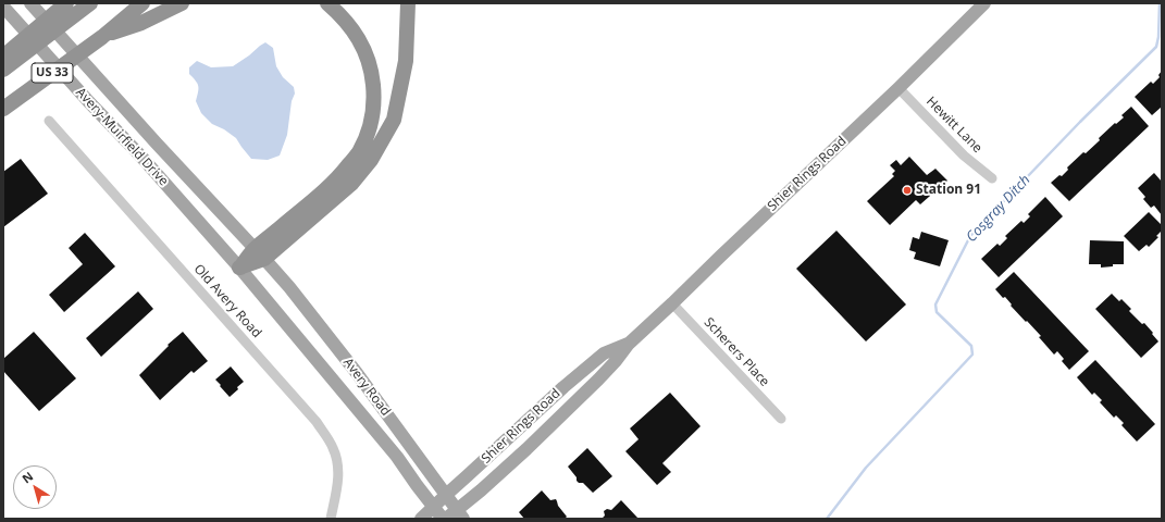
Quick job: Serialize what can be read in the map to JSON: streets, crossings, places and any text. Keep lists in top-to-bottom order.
{
  "streets": {
    "highway": ["US 33"],
    "main road": ["Avery-Muirfield Drive", "Shier Rings Road", "Avery Road"],
    "street": ["Hewitt Lane", "Old Avery Road", "Scherers Place"]
  },
  "crossings": [
    ["Hewitt Lane", "Shier Rings Road"],
    ["Avery-Muirfield Drive", "Avery Road"],
    ["Shier Rings Road", "Scherers Place"],
    ["Shier Rings Road", "Avery Road"]
  ],
  "water": ["Cosgray Ditch"],
  "places": ["Station 91"],
  "north": "top left"
}
